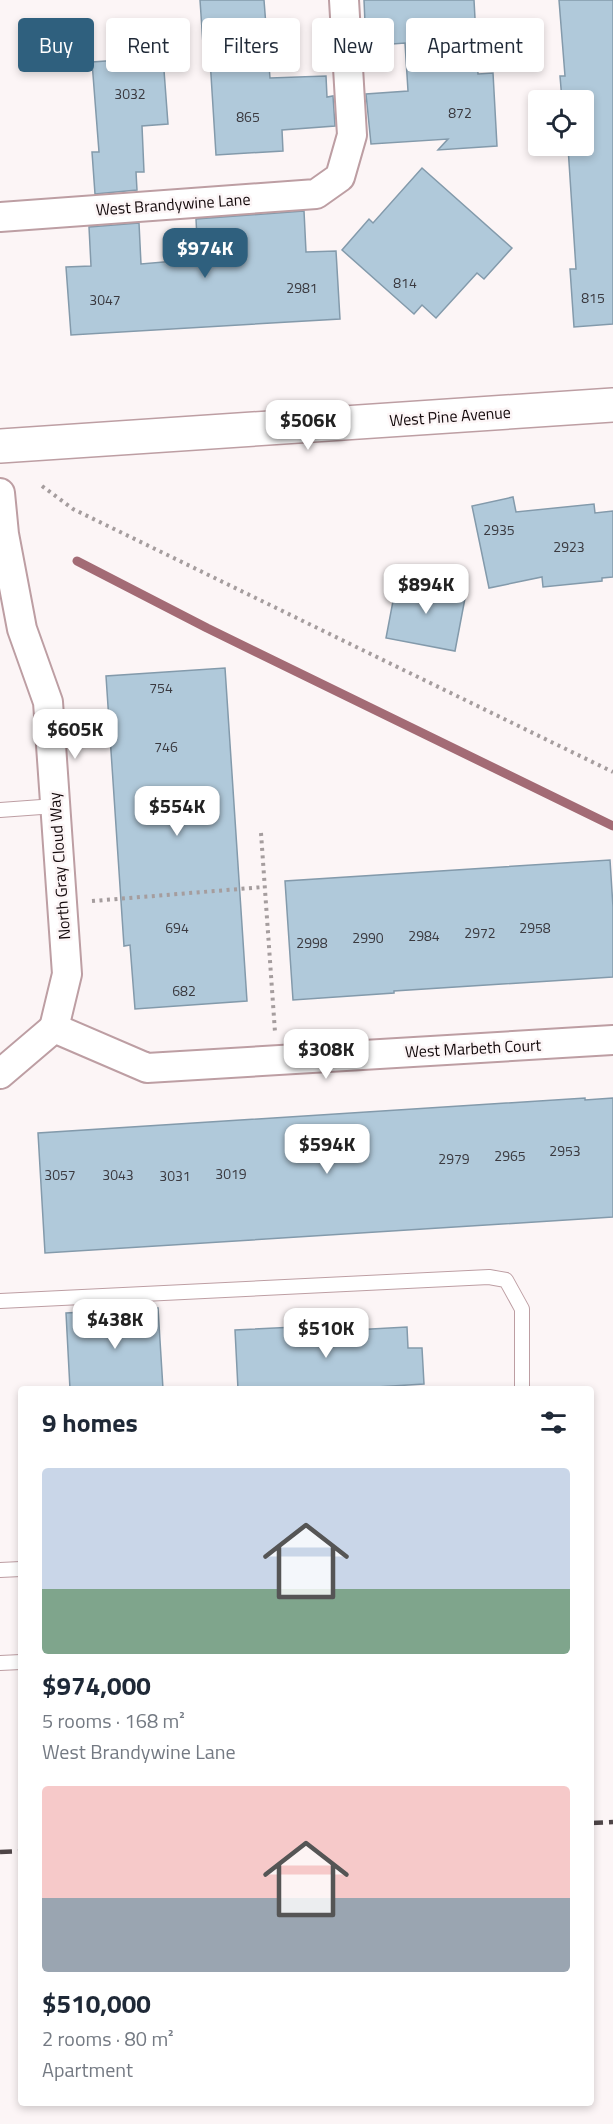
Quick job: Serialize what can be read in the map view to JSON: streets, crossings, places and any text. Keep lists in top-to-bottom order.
{
  "streets": {
    "street": [
      "West Brandywine Lane",
      "West Pine Avenue",
      "North Gray Cloud Way",
      "West Marbeth Court"
    ]
  },
  "crossings": [
    ["North Gray Cloud Way", "West Marbeth Court"]
  ],
  "house_numbers": [
    "3032",
    "872",
    "865",
    "814",
    "2981",
    "815",
    "3047",
    "2935",
    "2923",
    "754",
    "746",
    "694",
    "2958",
    "2972",
    "2984",
    "2990",
    "2998",
    "682",
    "2953",
    "2965",
    "2979",
    "3019",
    "3057",
    "3043",
    "3031"
  ],
  "page": {
    "chip": [
      "Buy",
      "Rent",
      "Filters",
      "New",
      "Apartment"
    ],
    "price": [
      "$974K",
      "$506K",
      "$894K",
      "$605K",
      "$554K",
      "$308K",
      "$594K",
      "$438K",
      "$510K"
    ],
    "heading": "9 homes",
    "list": [
      {
        "name": "$974,000",
        "note": "5 rooms · 168 m² · West Brandywine Lane"
      },
      {
        "name": "$510,000",
        "note": "2 rooms · 80 m² · Apartment"
      }
    ]
  }
}
